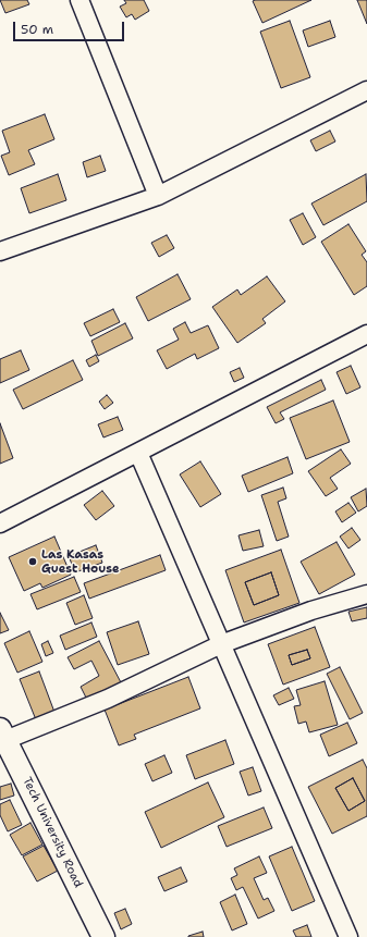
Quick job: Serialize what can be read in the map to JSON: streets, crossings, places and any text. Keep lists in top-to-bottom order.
{
  "streets": {
    "street": ["Tech University Road"]
  },
  "places": ["Las Kasas Guest House"],
  "scale_bar": "50 m"
}
